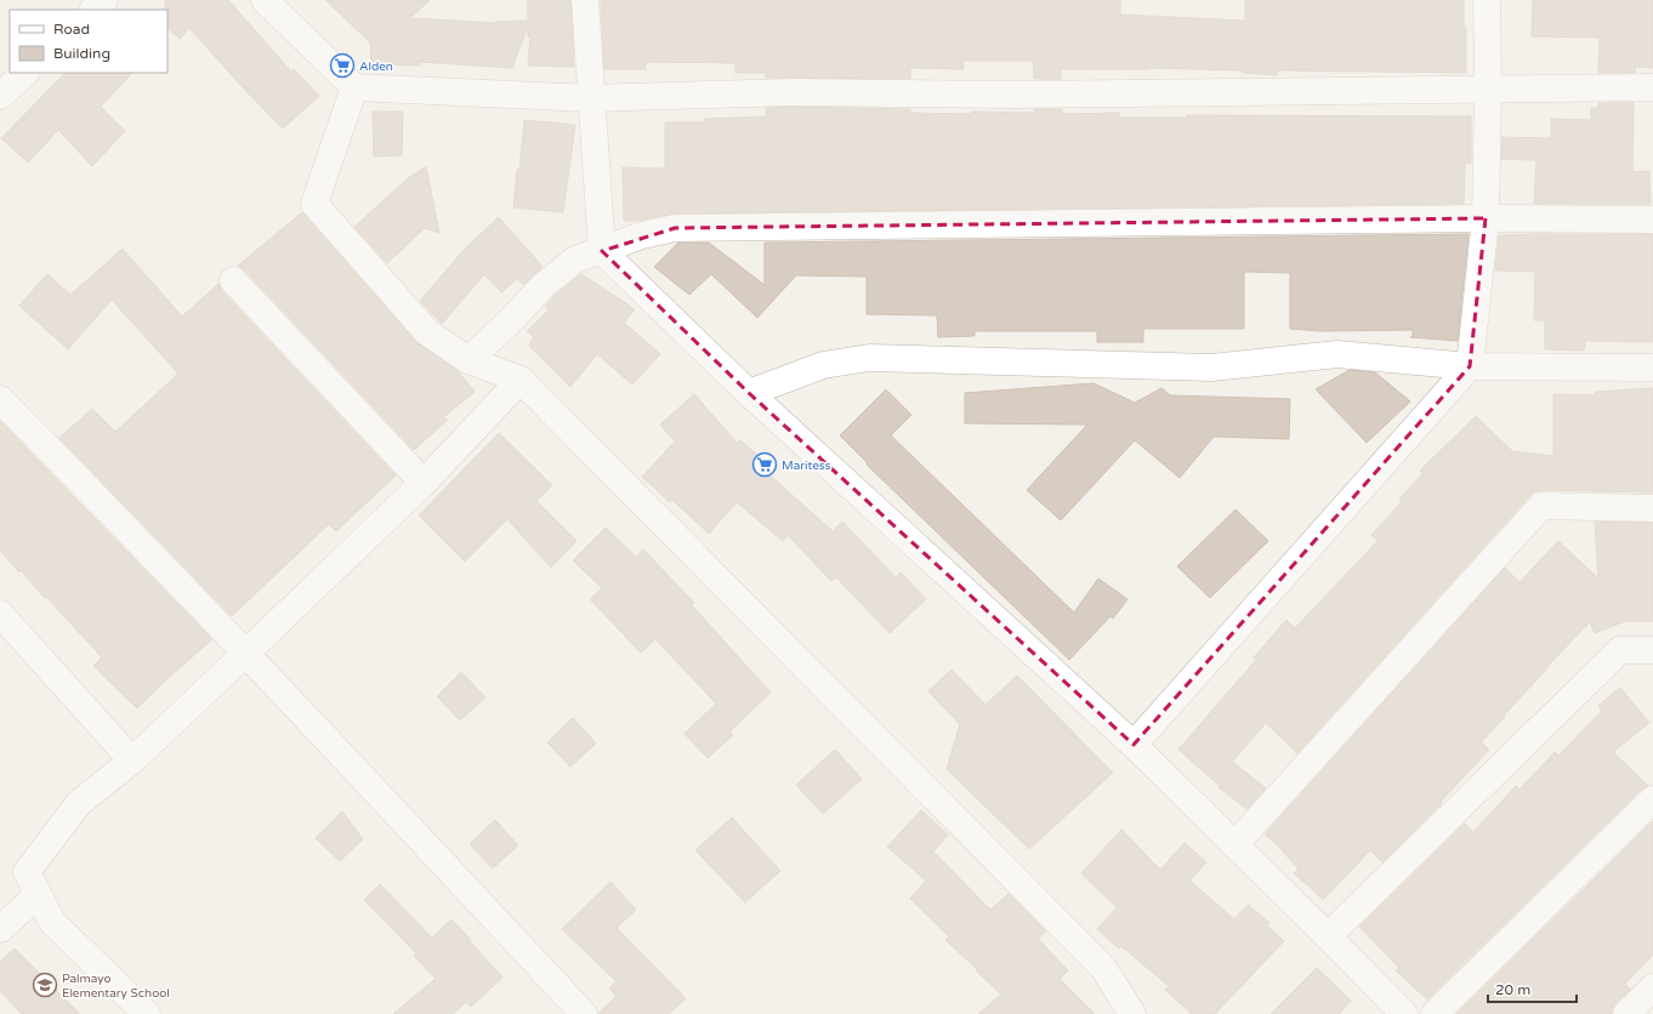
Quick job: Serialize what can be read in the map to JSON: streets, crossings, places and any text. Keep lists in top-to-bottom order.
{
  "places": {
    "supermarket": ["Alden", "Maritess"],
    "school or university": ["Palmayo Elementary School"]
  },
  "legend": ["Road", "Building"],
  "scale_bar": "20 m"
}
